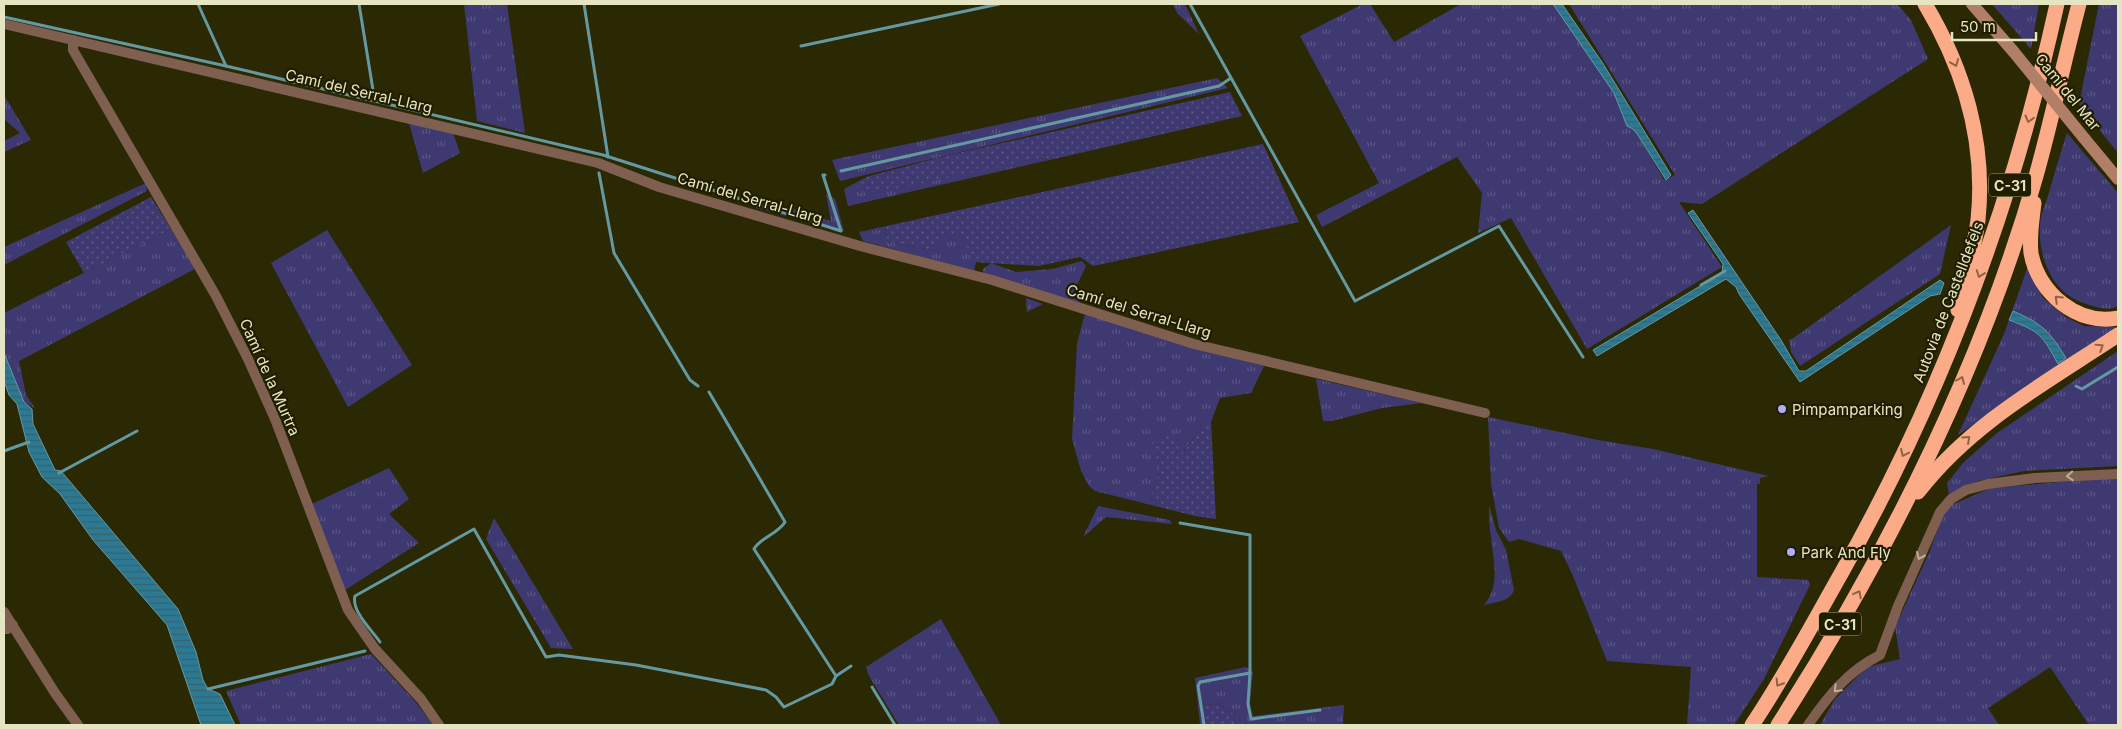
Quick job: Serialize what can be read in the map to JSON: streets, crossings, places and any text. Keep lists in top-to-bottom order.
{
  "streets": {
    "highway": ["C-31", "Autovia de Castelldefels"],
    "main road": ["Camí del Mar"],
    "street": ["Camí del Serral-Llarg", "Camí de la Murtra"]
  },
  "crossings": [
    ["Camí del Serral-Llarg", "Camí de la Murtra"]
  ],
  "places": ["Pimpamparking", "Park And Fly"],
  "scale_bar": "50 m"
}
